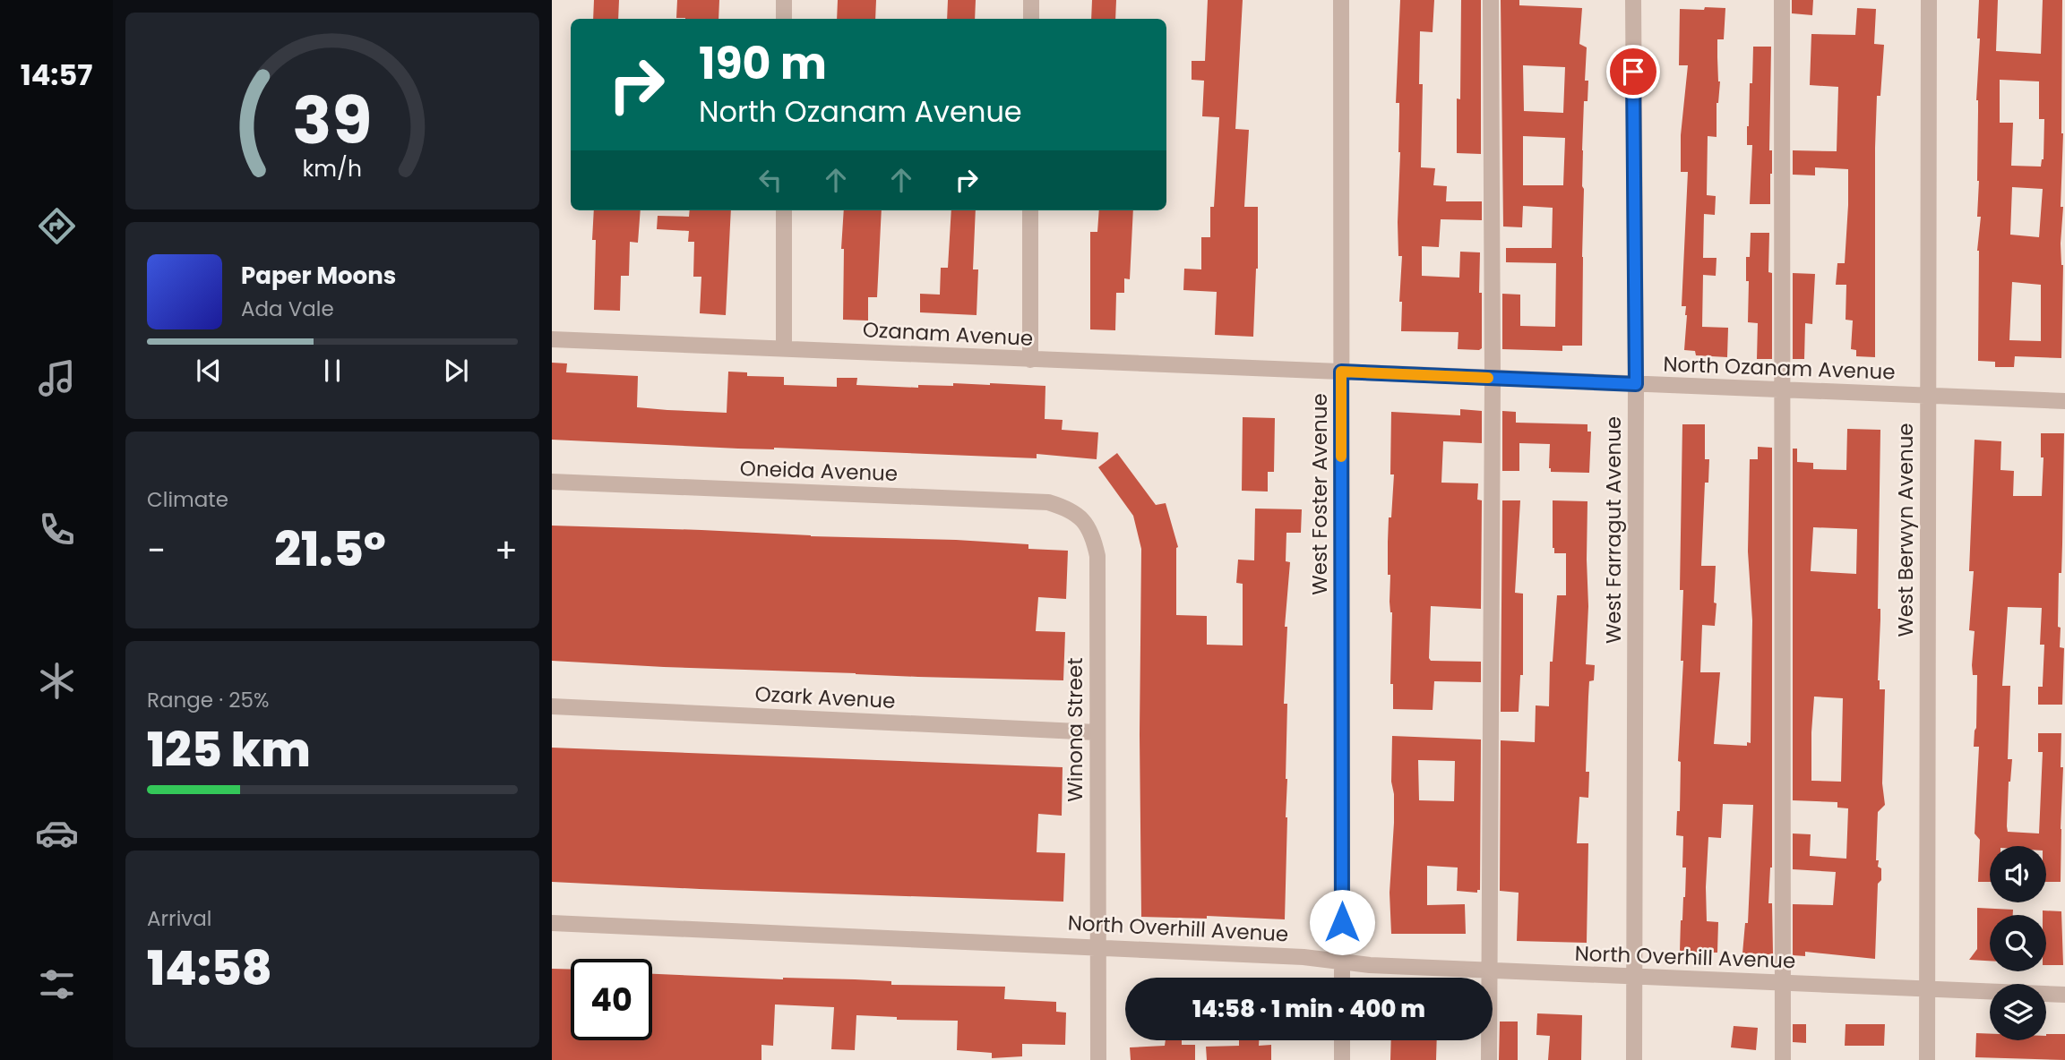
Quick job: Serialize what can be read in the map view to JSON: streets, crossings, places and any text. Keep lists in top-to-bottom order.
{
  "streets": {
    "street": [
      "Ozanam Avenue",
      "North Ozanam Avenue",
      "Oneida Avenue",
      "West Foster Avenue",
      "West Farragut Avenue",
      "West Berwyn Avenue",
      "Ozark Avenue",
      "Winona Street",
      "North Overhill Avenue"
    ]
  },
  "crossings": [
    ["Ozanam Avenue", "North Ozanam Avenue"],
    ["Ozanam Avenue", "West Foster Avenue"],
    ["North Ozanam Avenue", "West Foster Avenue"],
    ["North Ozanam Avenue", "West Farragut Avenue"],
    ["North Ozanam Avenue", "West Berwyn Avenue"],
    ["Oneida Avenue", "Winona Street"],
    ["West Foster Avenue", "North Overhill Avenue"],
    ["West Farragut Avenue", "North Overhill Avenue"],
    ["West Berwyn Avenue", "North Overhill Avenue"],
    ["Ozark Avenue", "Winona Street"],
    ["Winona Street", "North Overhill Avenue"]
  ],
  "page": {
    "tabs": "14:57",
    "turn": ["190 m", "North Ozanam Avenue"],
    "song": ["Paper Moons", "Ada Vale"],
    "tile": [
      "Climate",
      ["Range · 25%", "125 km"],
      ["Arrival", "14:58"]
    ],
    "heat": ["−", "21.5°", "+"],
    "limit": "40",
    "trip": "14:58 · 1 min · 400 m",
    "gauge": ["39", "km/h"]
  }
}
